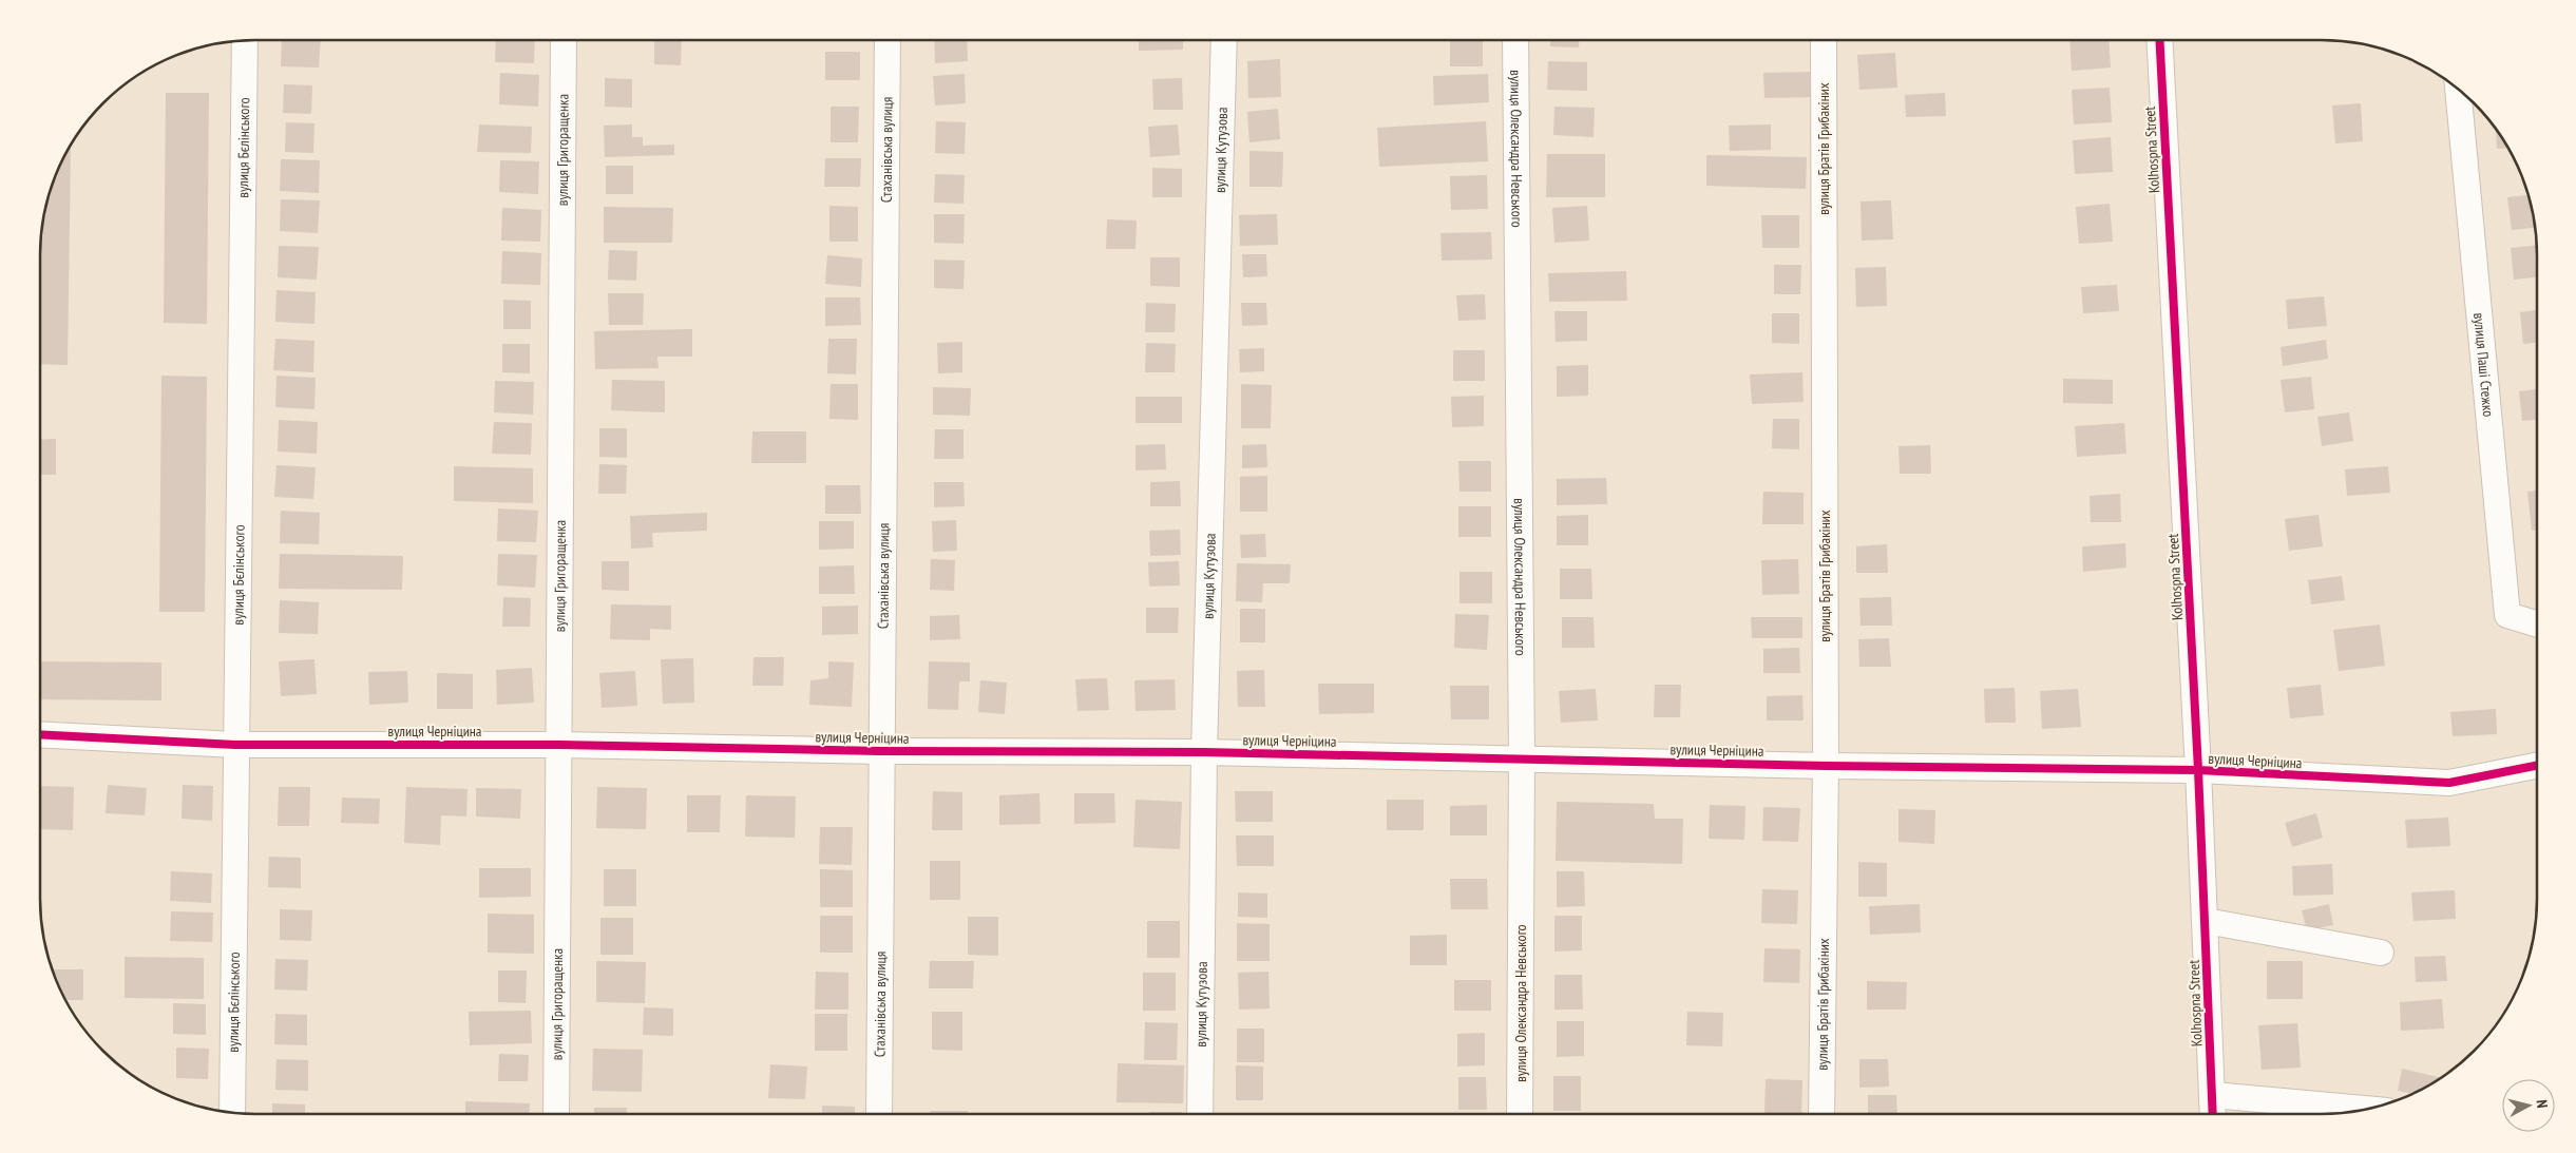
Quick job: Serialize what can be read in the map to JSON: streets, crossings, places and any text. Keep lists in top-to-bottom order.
{
  "streets": {
    "street": [
      "вулиця Бєлінського",
      "вулиця Григоращенка",
      "Стаханівська вулиця",
      "вулиця Кутузова",
      "вулиця Олександра Невського",
      "вулиця Братів Грибакіних",
      "Kolhospna Street",
      "вулиця Паші Стежко",
      "вулиця Черніцина"
    ]
  },
  "crossings": [
    ["вулиця Бєлінського", "вулиця Черніцина"],
    ["вулиця Григоращенка", "вулиця Черніцина"],
    ["Стаханівська вулиця", "вулиця Черніцина"],
    ["вулиця Кутузова", "вулиця Черніцина"],
    ["вулиця Олександра Невського", "вулиця Черніцина"],
    ["вулиця Братів Грибакіних", "вулиця Черніцина"],
    ["Kolhospna Street", "вулиця Черніцина"]
  ],
  "north": "right"
}
